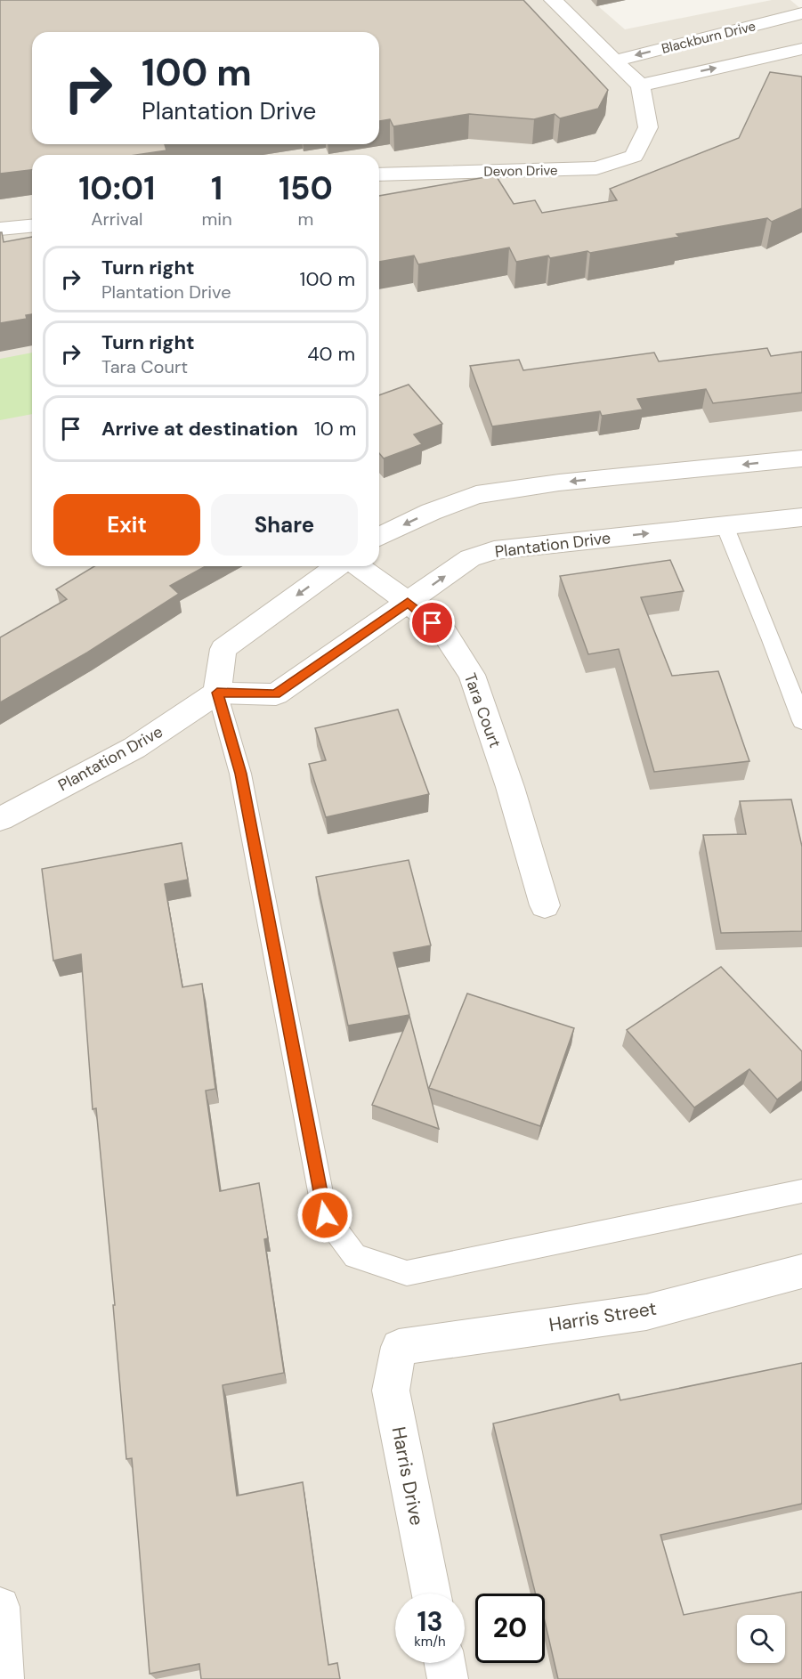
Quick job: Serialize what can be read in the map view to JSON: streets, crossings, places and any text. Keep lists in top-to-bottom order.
{
  "streets": {
    "street": [
      "Blackburn Drive",
      "Devon Drive",
      "Plantation Drive",
      "Tara Court",
      "Harris Street",
      "Harris Drive"
    ]
  },
  "crossings": [
    ["Blackburn Drive", "Devon Drive"],
    ["Plantation Drive", "Tara Court"],
    ["Harris Street", "Harris Drive"]
  ],
  "page": {
    "turn": ["100 m", "Plantation Drive"],
    "eta": [
      "10:01",
      "Arrival",
      "1",
      "min",
      "150",
      "m"
    ],
    "list": [
      {
        "name": "Turn right",
        "note": "Plantation Drive",
        "value": "100 m"
      },
      {
        "name": "Turn right",
        "note": "Tara Court",
        "value": "40 m"
      },
      {
        "name": "Arrive at destination",
        "value": "10 m"
      }
    ],
    "buttons": ["Exit", "Share"],
    "speed": "13 km/h",
    "limit": "20"
  }
}
